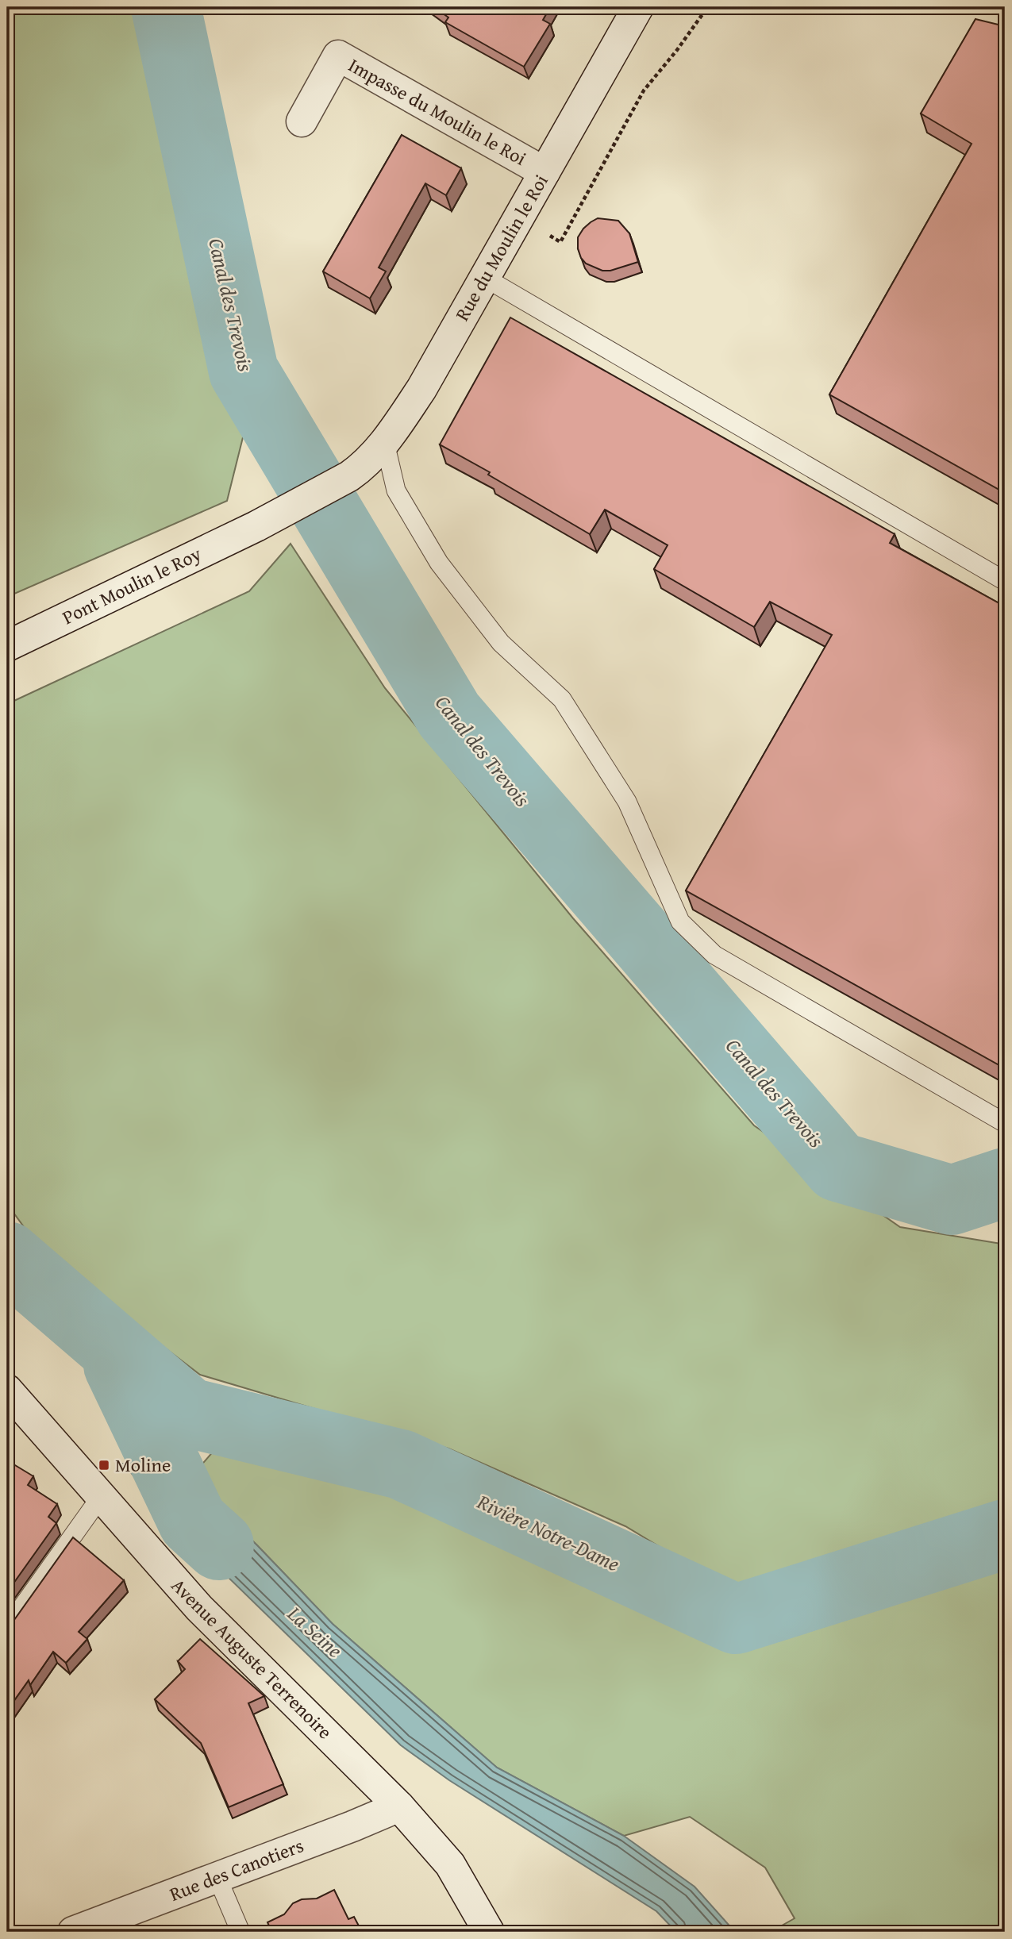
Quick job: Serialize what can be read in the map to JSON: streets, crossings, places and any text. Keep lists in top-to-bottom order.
{
  "streets": {
    "street": [
      "Impasse du Moulin le Roi",
      "Rue du Moulin le Roi",
      "Pont Moulin le Roy",
      "Avenue Auguste Terrenoire",
      "Rue des Canotiers"
    ]
  },
  "crossings": [
    ["Impasse du Moulin le Roi", "Rue du Moulin le Roi"],
    ["Rue du Moulin le Roi", "Pont Moulin le Roy"],
    ["Avenue Auguste Terrenoire", "Rue des Canotiers"]
  ],
  "water": ["Canal des Trevois", "Rivière Notre-Dame", "La Seine"],
  "places": {
    "transit": ["Moline"]
  }
}
